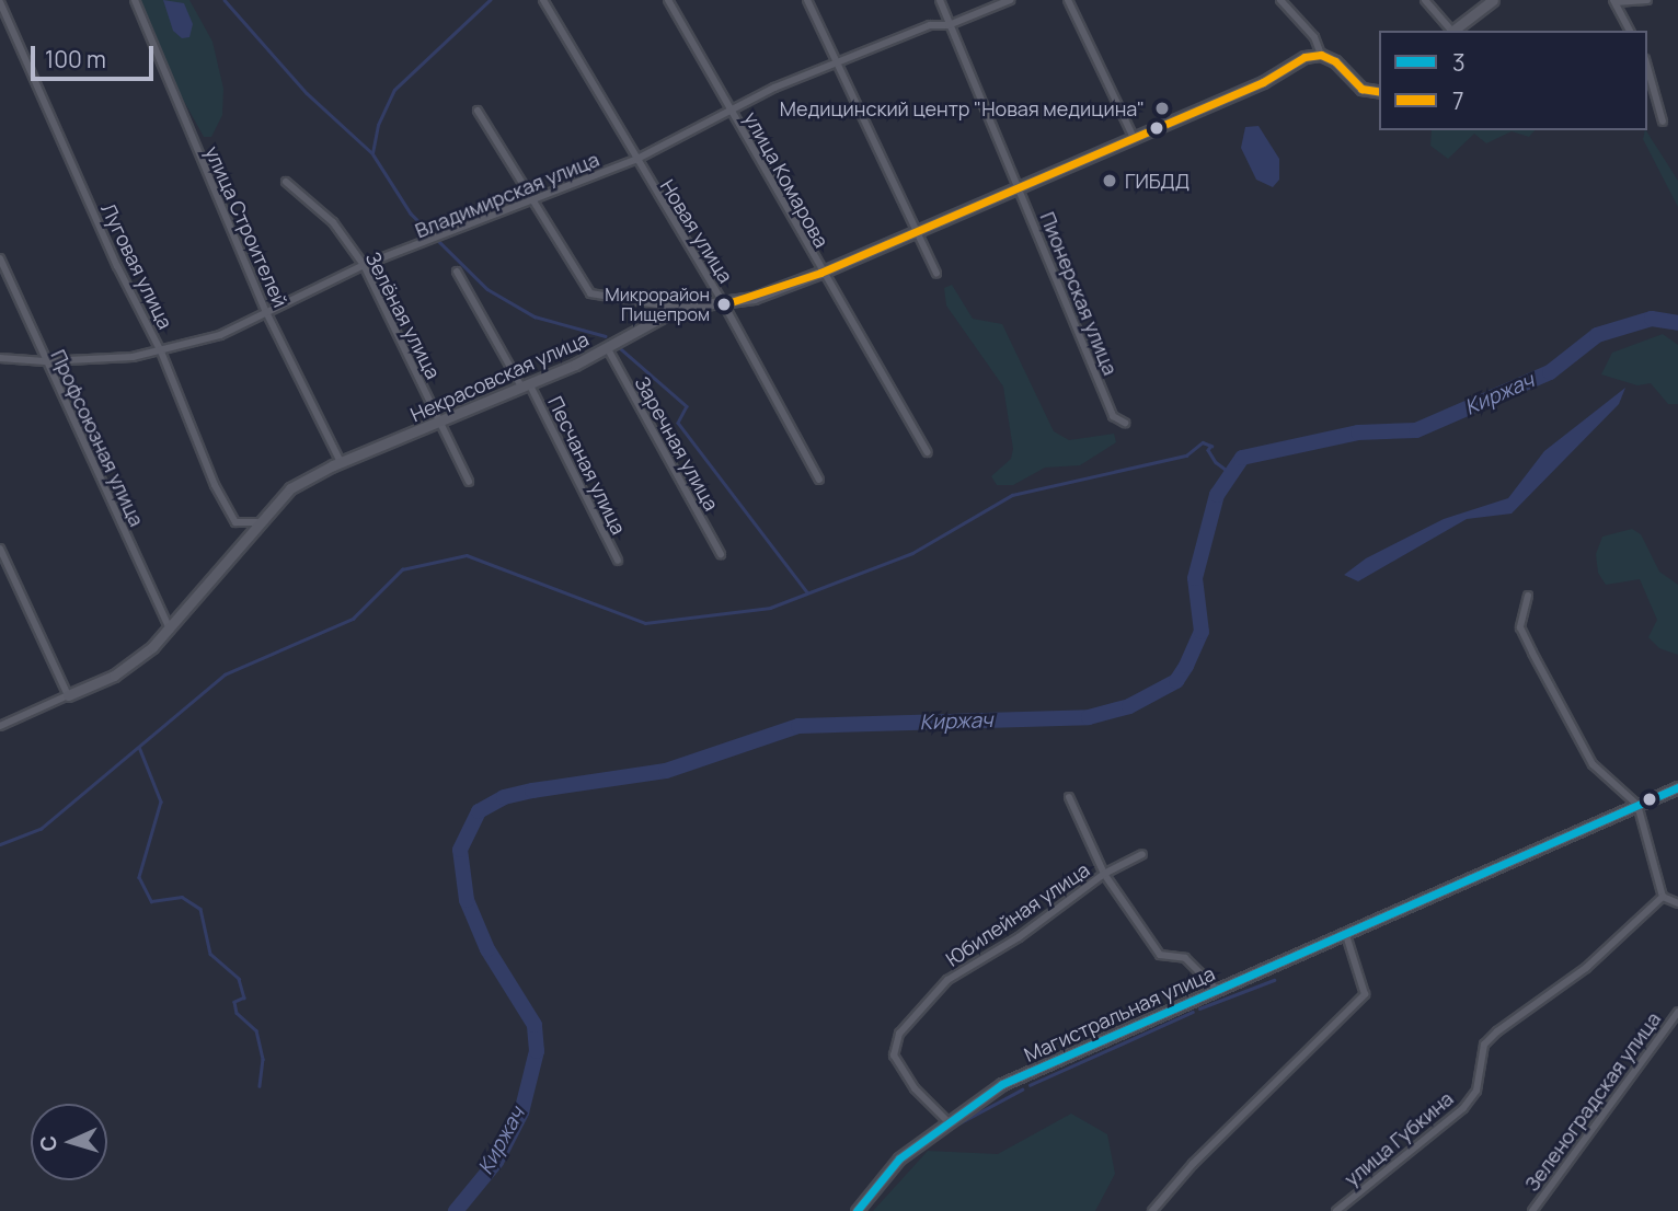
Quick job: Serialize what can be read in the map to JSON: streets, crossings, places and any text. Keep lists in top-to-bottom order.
{
  "streets": {
    "street": [
      "улица Комарова",
      "Владимирская улица",
      "улица Строителей",
      "Новая улица",
      "Луговая улица",
      "Пионерская улица",
      "Зелёная улица",
      "Некрасовская улица",
      "Профсоюзная улица",
      "Заречная улица",
      "Песчаная улица",
      "Юбилейная улица",
      "Магистральная улица",
      "Зеленоградская улица",
      "улица Губкина"
    ]
  },
  "crossings": [
    ["улица Комарова", "Владимирская улица"],
    ["улица Комарова", "Некрасовская улица"],
    ["Владимирская улица", "улица Строителей"],
    ["Владимирская улица", "Новая улица"],
    ["Владимирская улица", "Луговая улица"],
    ["Владимирская улица", "Пионерская улица"],
    ["Владимирская улица", "Зелёная улица"],
    ["Владимирская улица", "Профсоюзная улица"],
    ["улица Строителей", "Некрасовская улица"],
    ["Новая улица", "Некрасовская улица"],
    ["Луговая улица", "Некрасовская улица"],
    ["Пионерская улица", "Некрасовская улица"],
    ["Зелёная улица", "Некрасовская улица"],
    ["Некрасовская улица", "Профсоюзная улица"],
    ["Некрасовская улица", "Заречная улица"],
    ["Некрасовская улица", "Песчаная улица"],
    ["Юбилейная улица", "Магистральная улица"]
  ],
  "water": ["Киржач"],
  "places": ["Медицинский центр \"Новая медицина\"", "ГИБДД", "Микрорайон Пищепром"],
  "lines": ["transit line 7", "transit line 3"],
  "legend": ["3", "7"],
  "scale_bar": "100 m",
  "north": "left"
}
